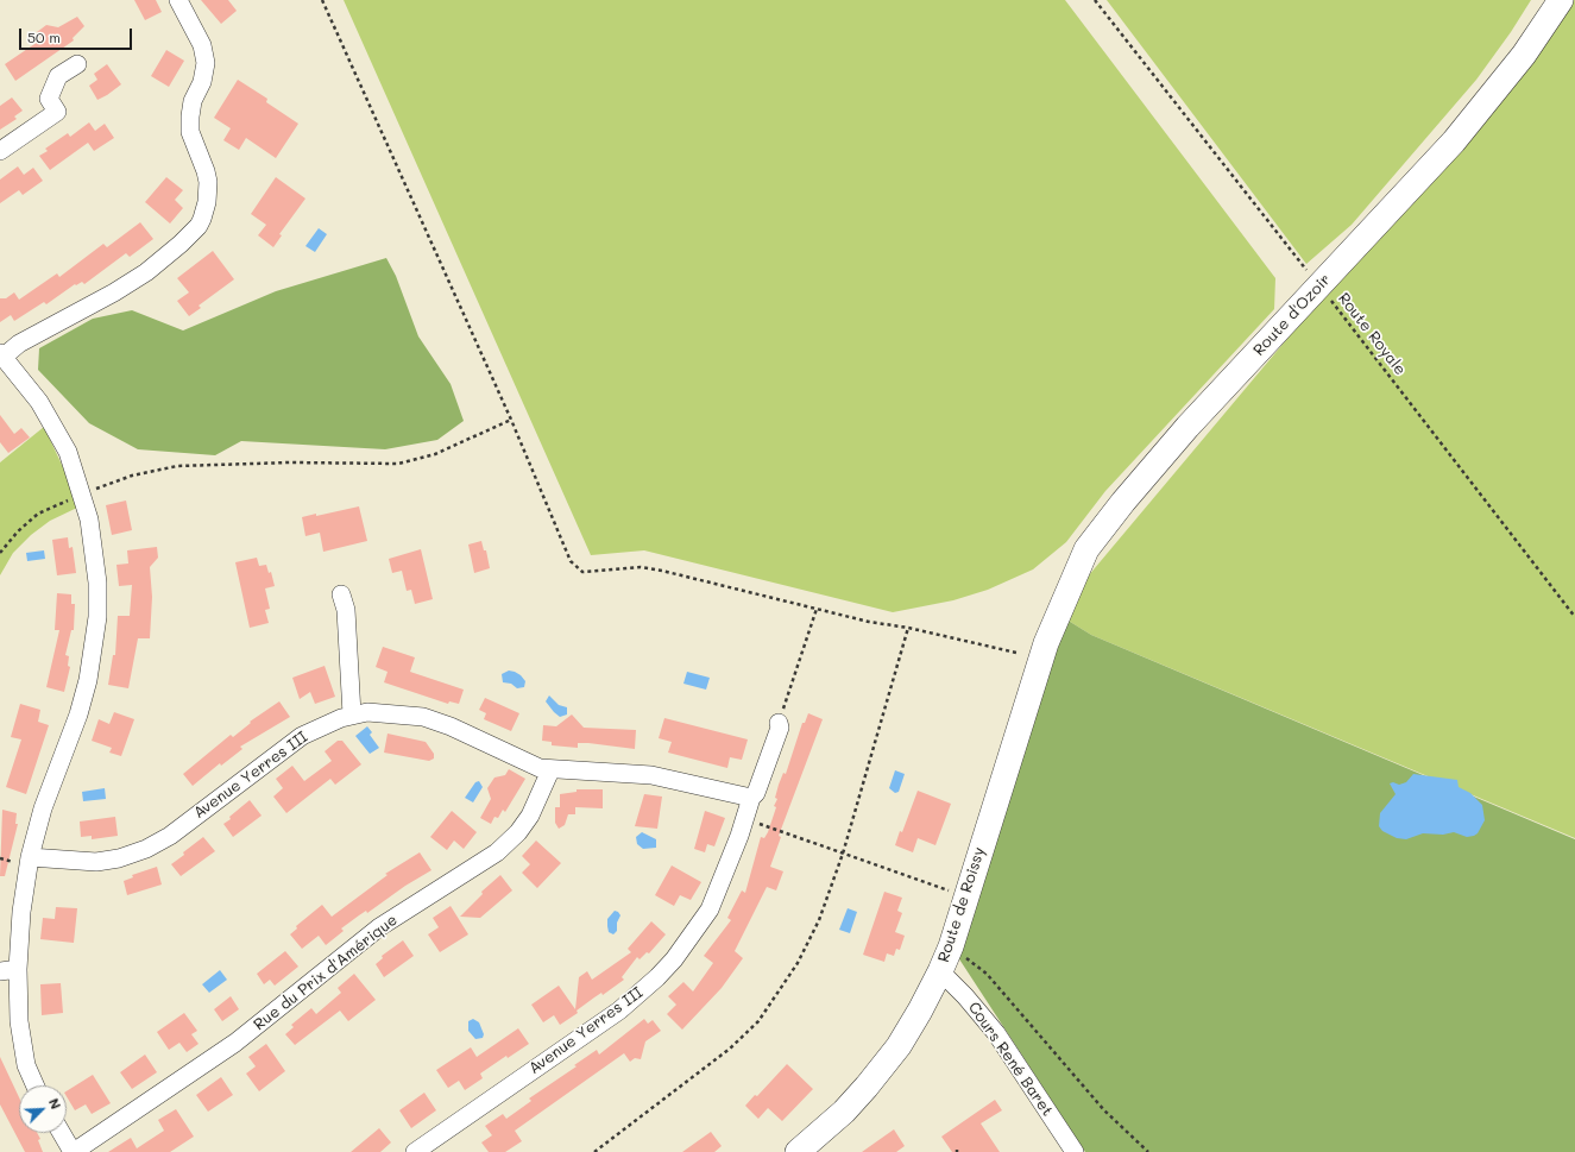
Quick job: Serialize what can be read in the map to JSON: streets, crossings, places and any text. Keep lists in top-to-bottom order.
{
  "streets": {
    "main road": ["Route d'Ozoir", "Route de Roissy"],
    "street": ["Avenue Yerres III", "Rue du Prix d'Amérique", "Cours René Baret"],
    "path": ["Route Royale"]
  },
  "crossings": [
    ["Route d'Ozoir", "Route Royale"],
    ["Route d'Ozoir", "Route de Roissy"],
    ["Avenue Yerres III", "Rue du Prix d'Amérique"],
    ["Route de Roissy", "Cours René Baret"]
  ],
  "scale_bar": "50 m",
  "north": "top right"
}
